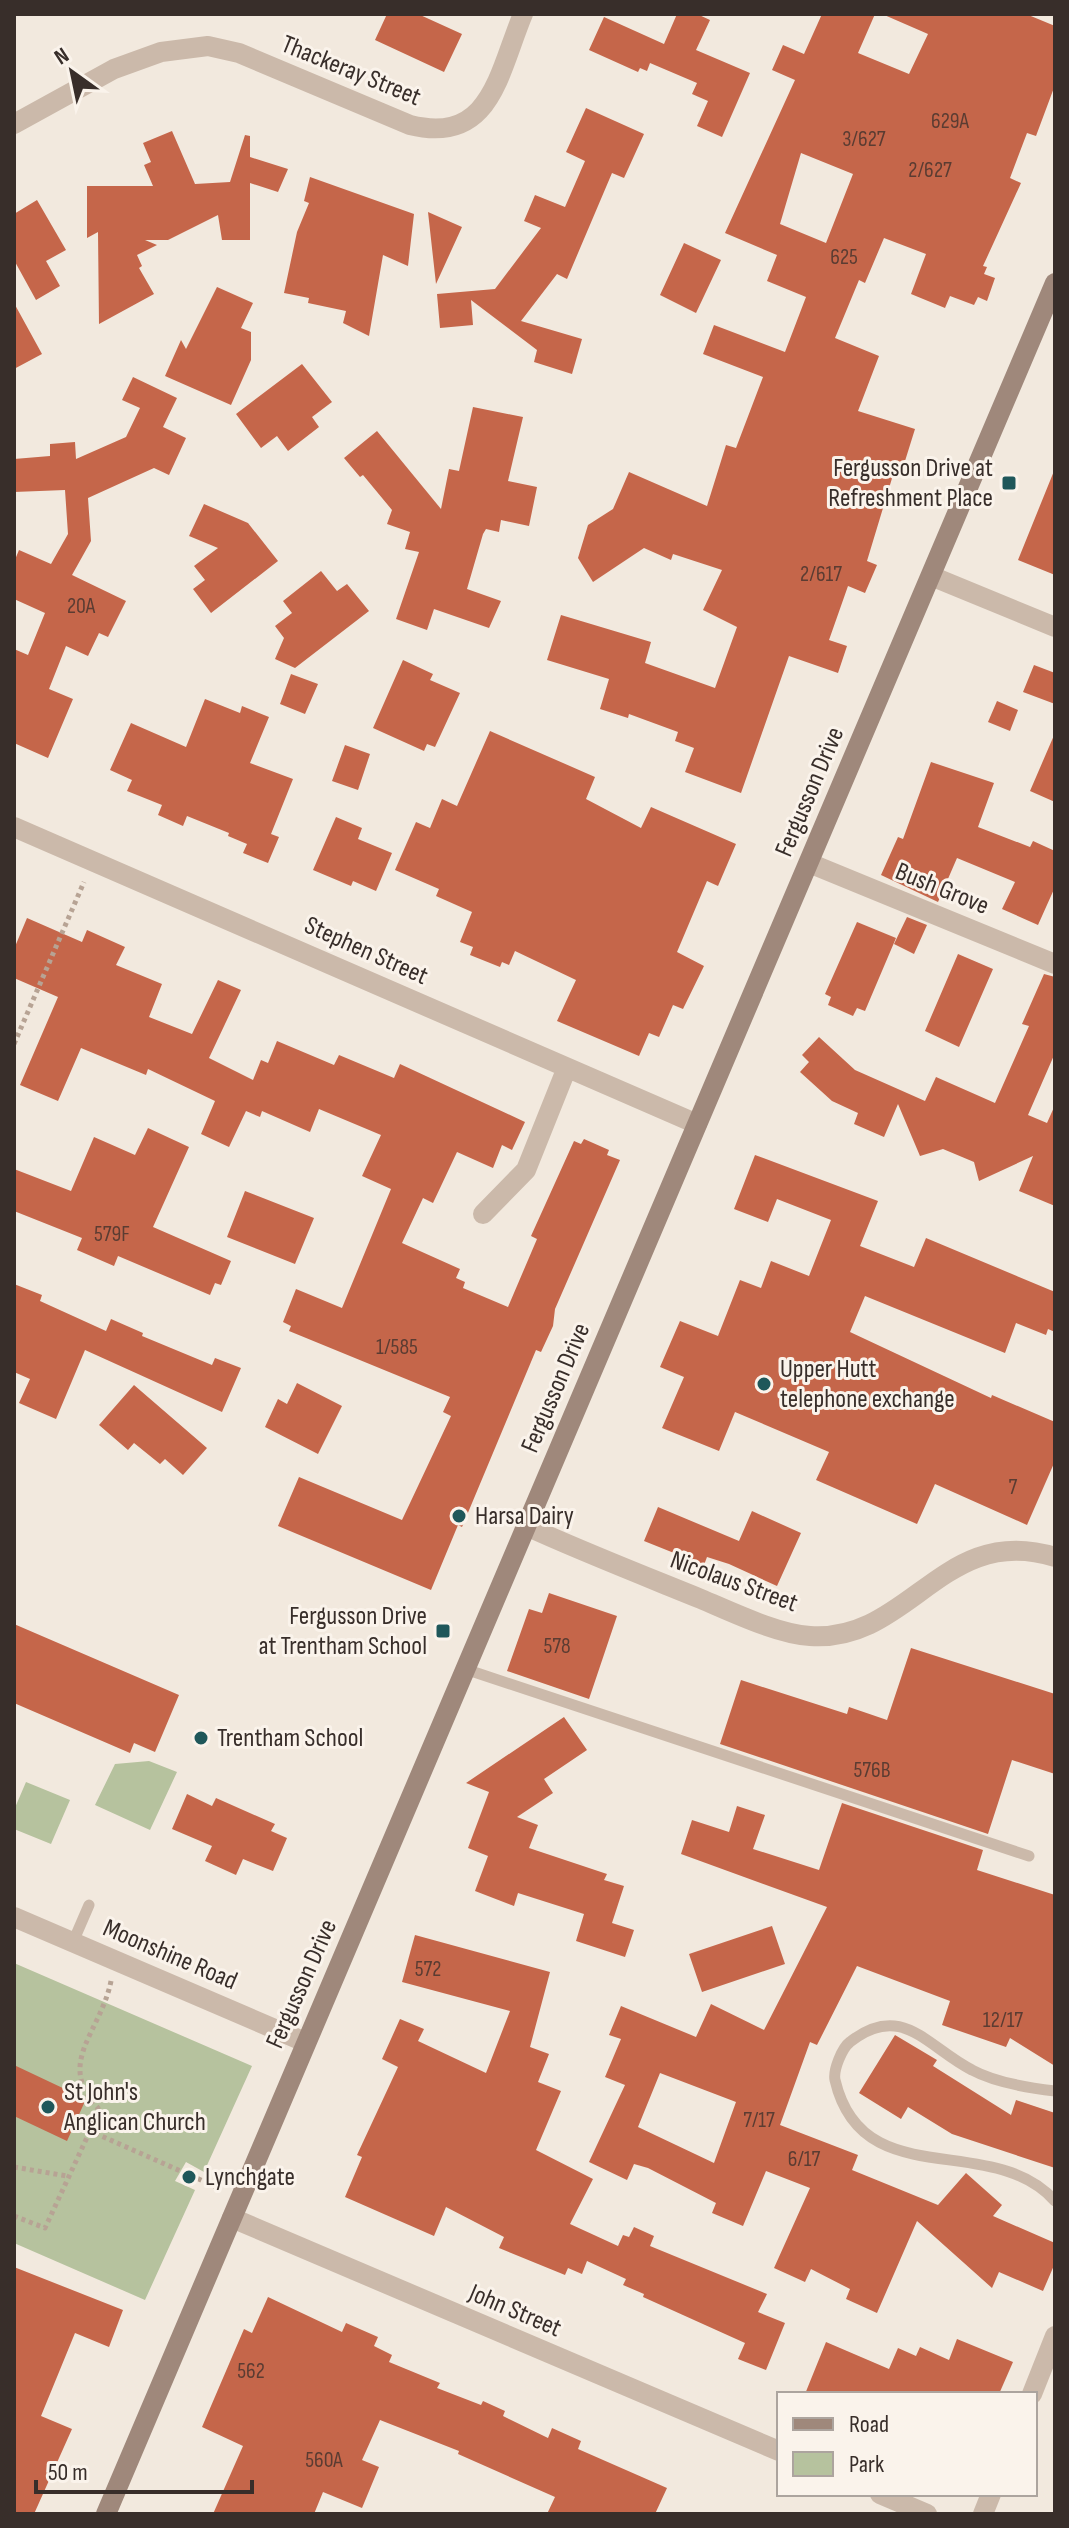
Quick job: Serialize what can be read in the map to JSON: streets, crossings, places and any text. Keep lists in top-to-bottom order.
{
  "streets": {
    "main road": ["Fergusson Drive"],
    "street": [
      "Thackeray Street",
      "Bush Grove",
      "Stephen Street",
      "Nicolaus Street",
      "Moonshine Road",
      "John Street"
    ]
  },
  "crossings": [
    ["Fergusson Drive", "Bush Grove"],
    ["Fergusson Drive", "Stephen Street"],
    ["Fergusson Drive", "Nicolaus Street"],
    ["Fergusson Drive", "Moonshine Road"],
    ["Fergusson Drive", "John Street"]
  ],
  "places": {
    "transit": ["Fergusson Drive at Refreshment Place", "Fergusson Drive at Trentham School"],
    "other": [
      "Upper Hutt telephone exchange",
      "Harsa Dairy",
      "Trentham School",
      "St John's Anglican Church",
      "Lynchgate"
    ]
  },
  "house_numbers": [
    "629A",
    "3/627",
    "2/627",
    "625",
    "2/617",
    "20A",
    "579F",
    "1/585",
    "7",
    "578",
    "576B",
    "572",
    "12/17",
    "7/17",
    "6/17",
    "562",
    "560A"
  ],
  "legend": ["Road", "Park"],
  "scale_bar": "50 m",
  "north": "top left"
}
